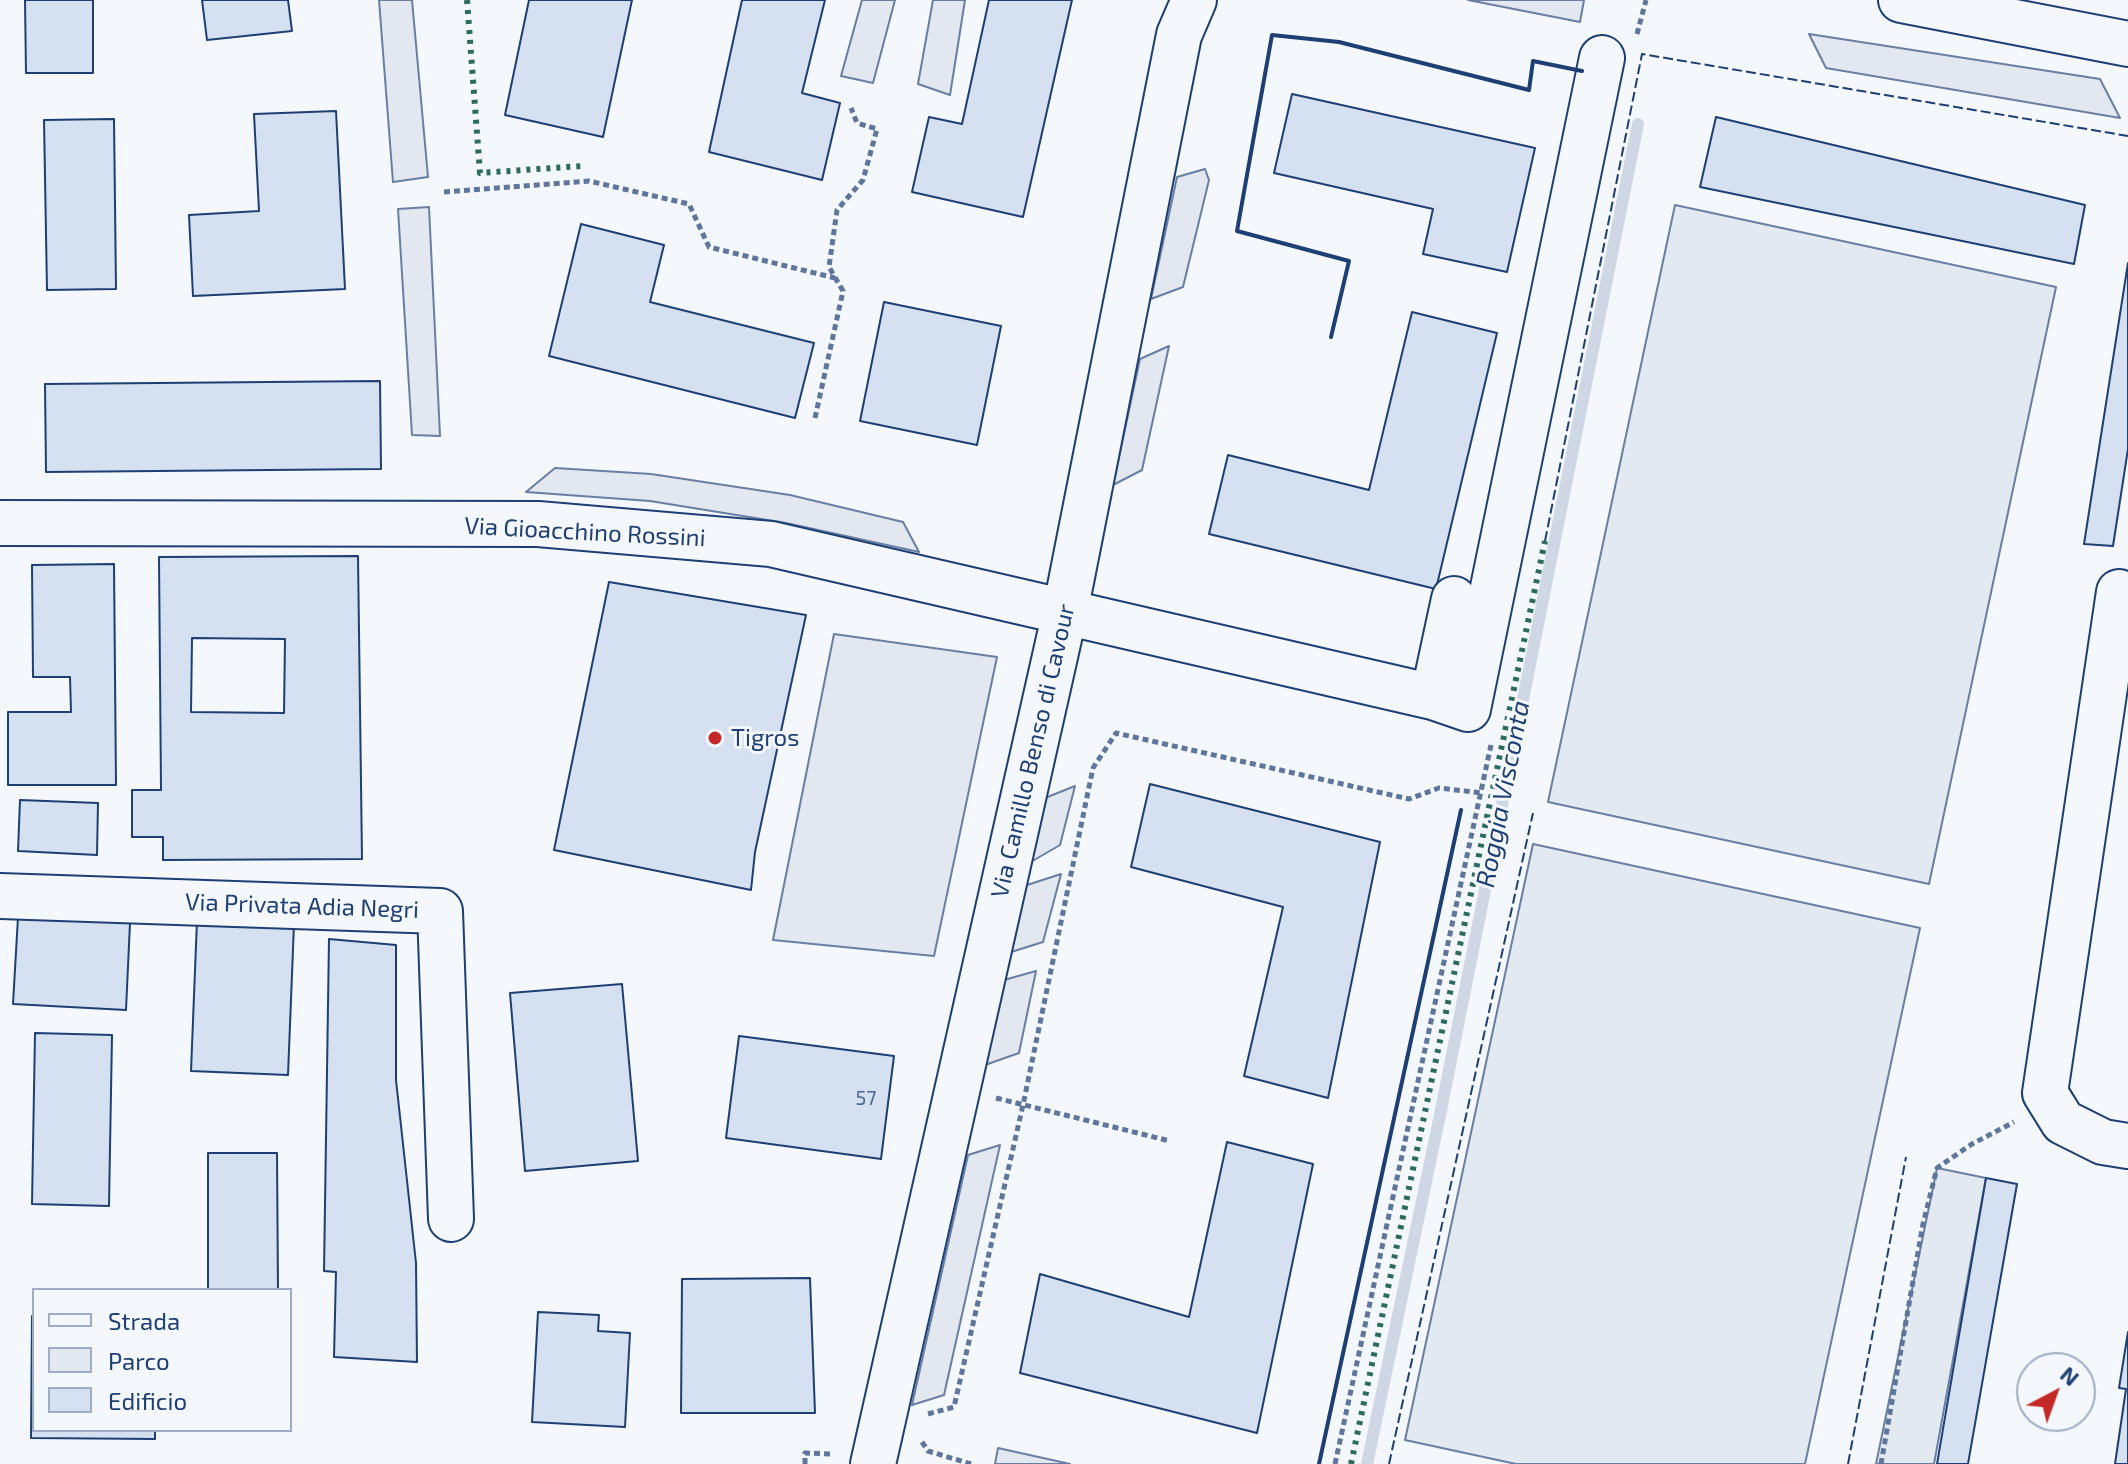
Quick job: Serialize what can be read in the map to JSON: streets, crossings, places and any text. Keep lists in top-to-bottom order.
{
  "streets": {
    "street": ["Via Gioacchino Rossini", "Via Camillo Benso di Cavour", "Via Privata Adia Negri"]
  },
  "crossings": [
    ["Via Gioacchino Rossini", "Via Camillo Benso di Cavour"]
  ],
  "water": ["Roggia Visconta"],
  "places": ["Tigros"],
  "house_numbers": ["57"],
  "legend": ["Strada", "Parco", "Edificio"],
  "north": "top right"
}
